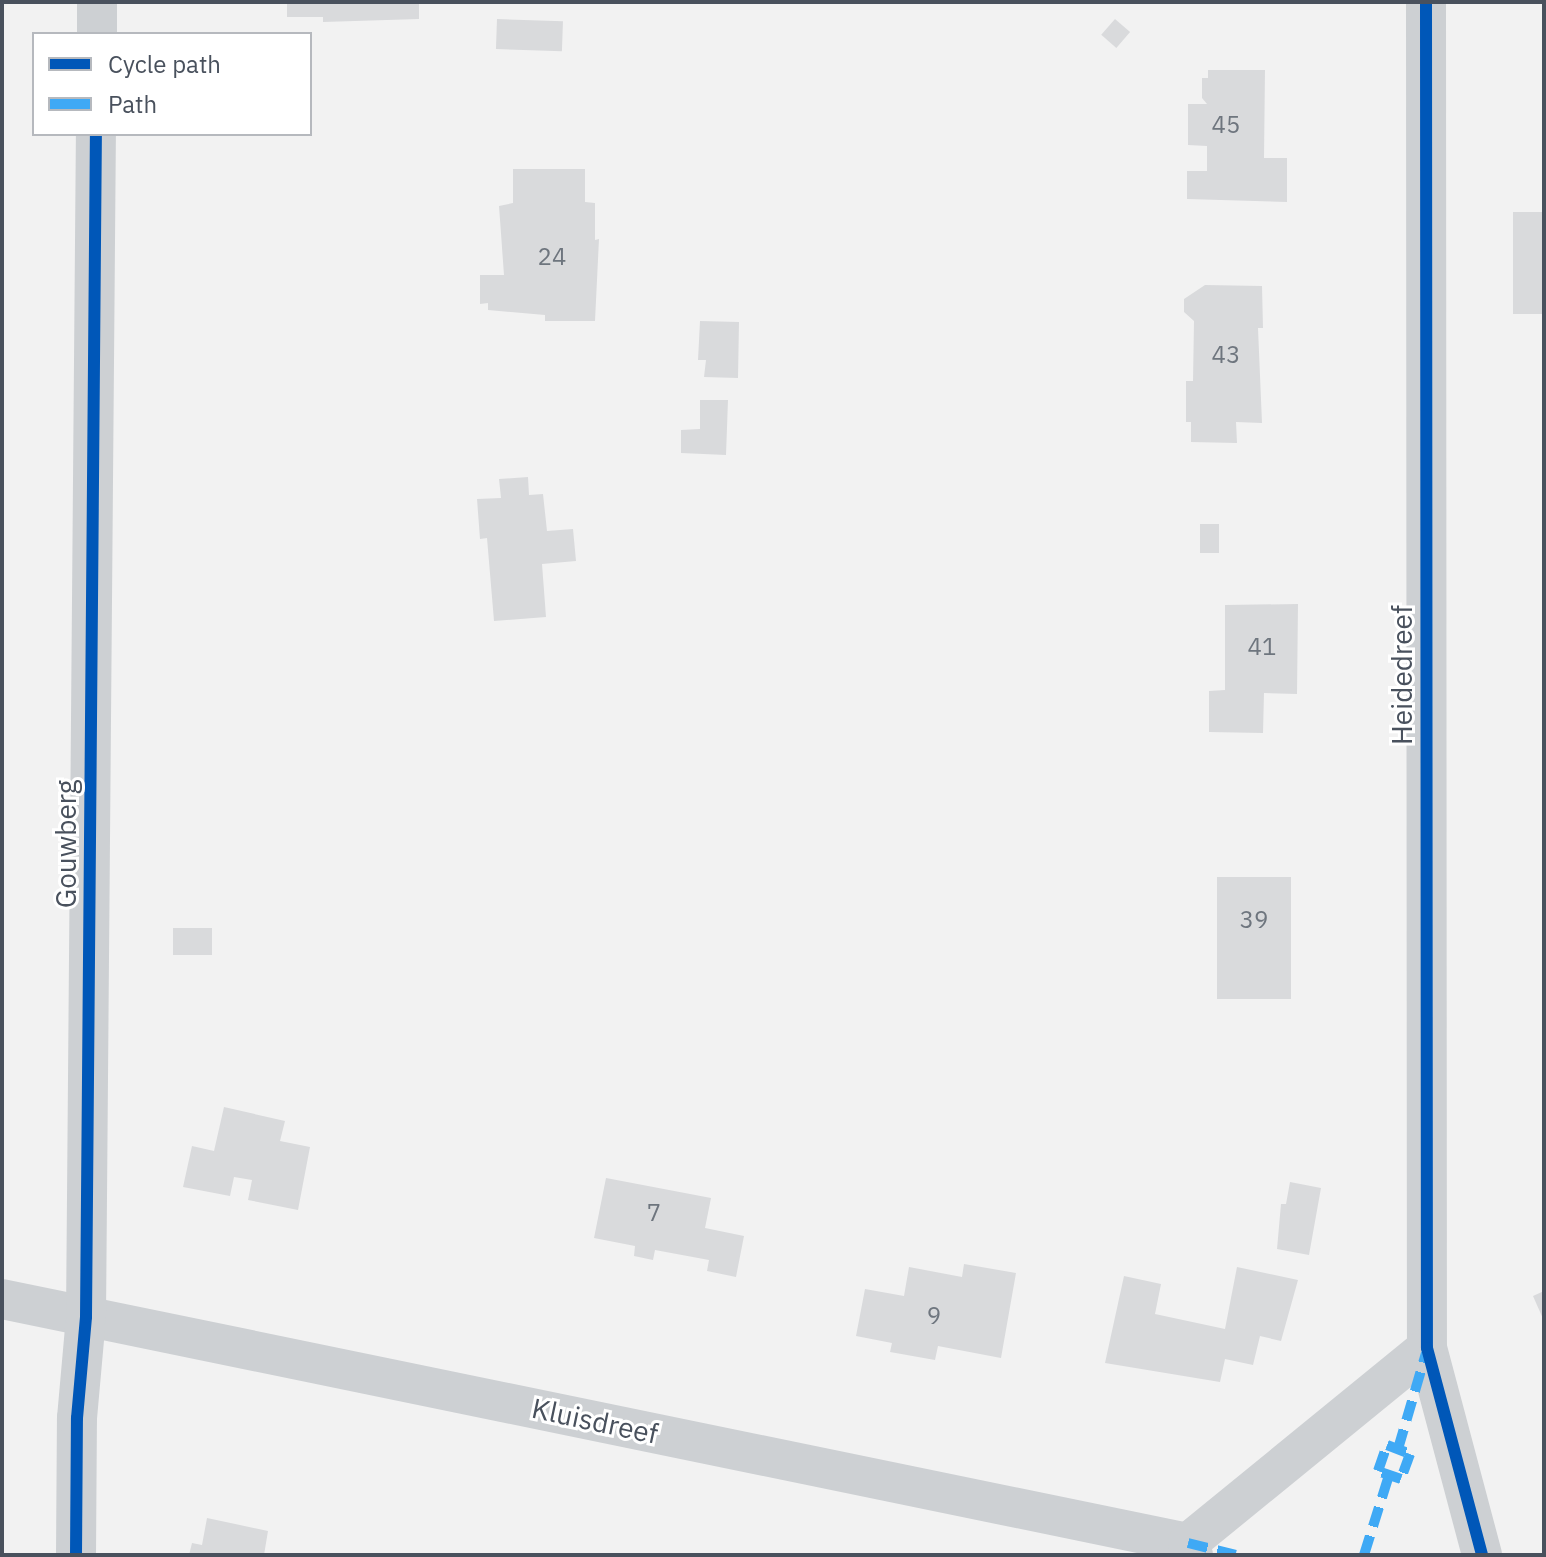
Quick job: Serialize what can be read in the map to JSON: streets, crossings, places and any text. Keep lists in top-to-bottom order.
{
  "streets": {
    "street": ["Heidedreef", "Gouwberg", "Kluisdreef"]
  },
  "crossings": [
    ["Gouwberg", "Kluisdreef"]
  ],
  "house_numbers": [
    "45",
    "24",
    "43",
    "41",
    "39",
    "7",
    "9"
  ],
  "legend": ["Cycle path", "Path"]
}
